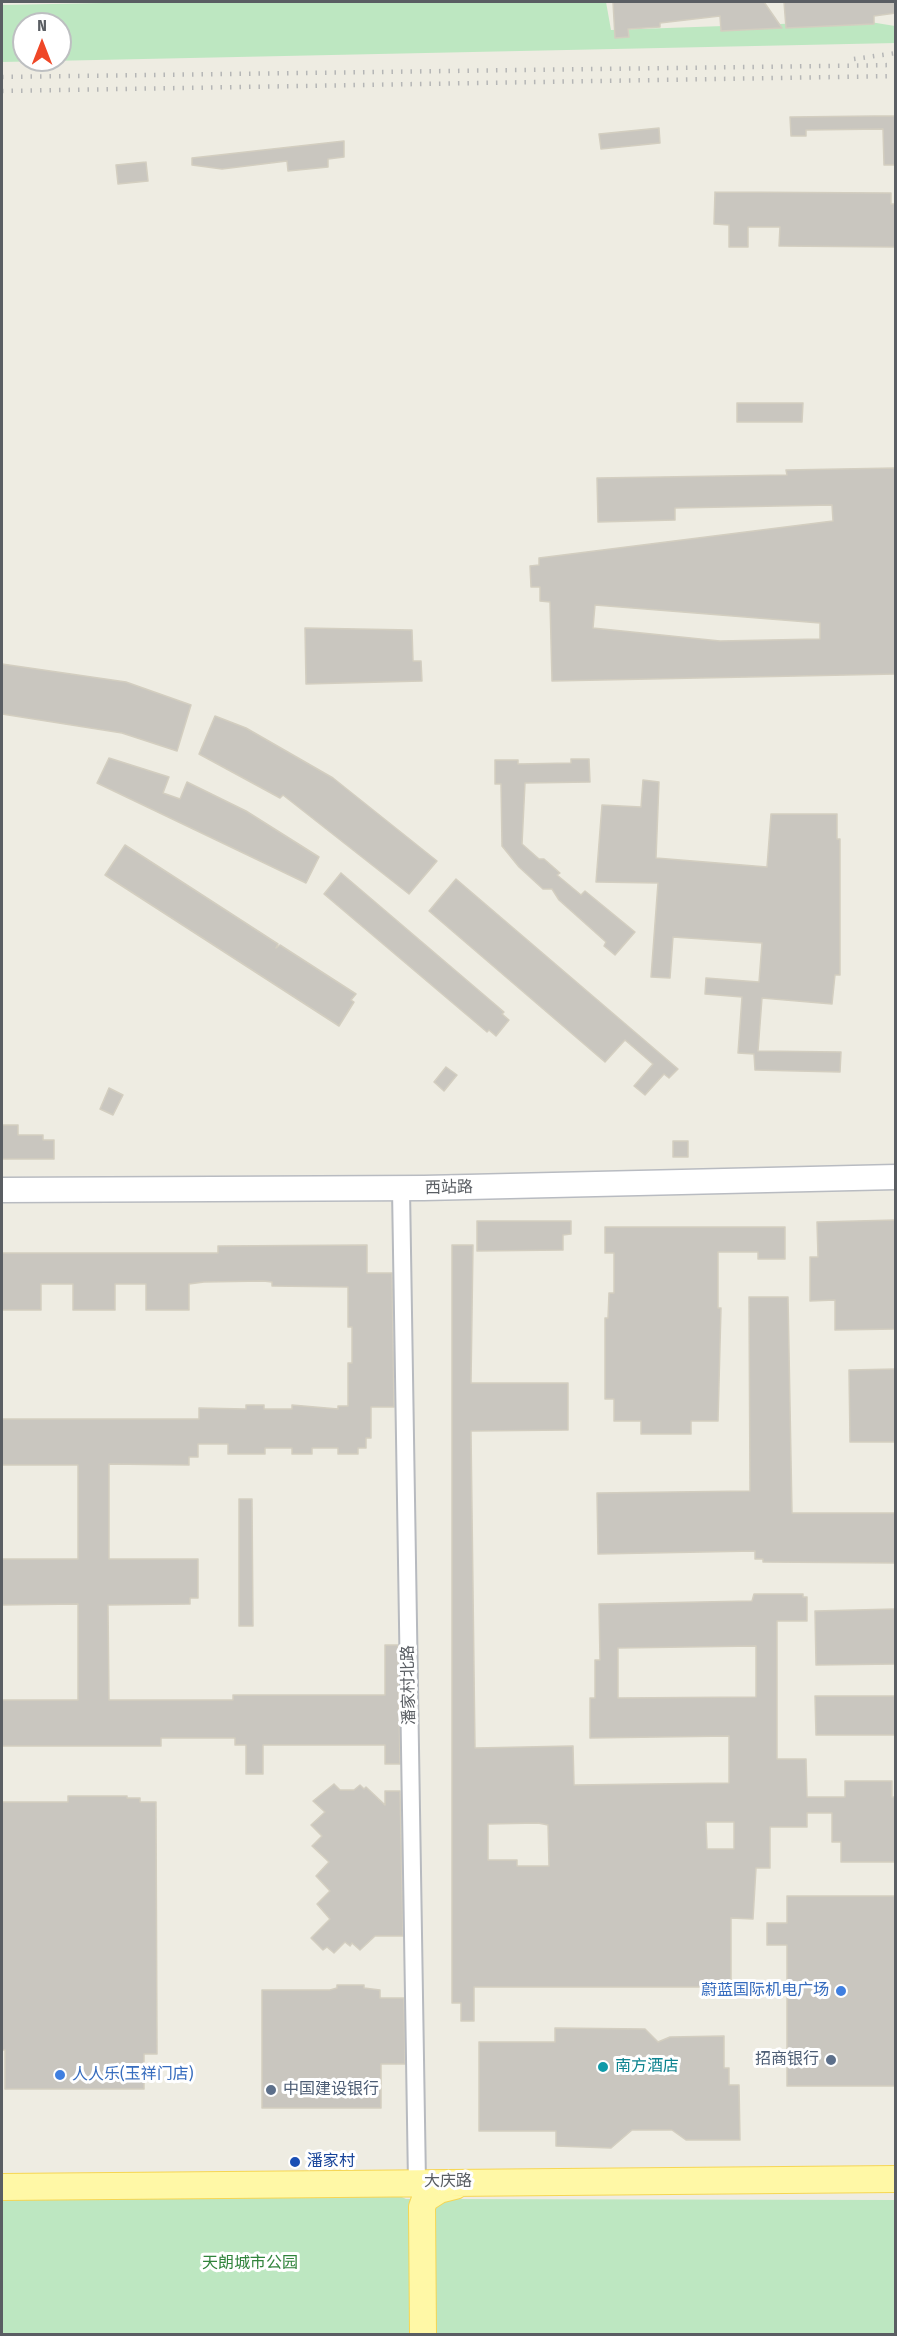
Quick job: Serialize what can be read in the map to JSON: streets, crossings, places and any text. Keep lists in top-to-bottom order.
{
  "streets": {
    "main road": ["大庆路"],
    "street": ["西站路", "潘家村北路"]
  },
  "crossings": [
    ["西站路", "潘家村北路"],
    ["潘家村北路", "大庆路"]
  ],
  "parks": ["天朗城市公园"],
  "places": [
    "蔚蓝国际机电广场",
    "招商银行",
    "南方酒店",
    "人人乐(玉祥门店)",
    "中国建设银行",
    "潘家村"
  ],
  "north": "top"
}
